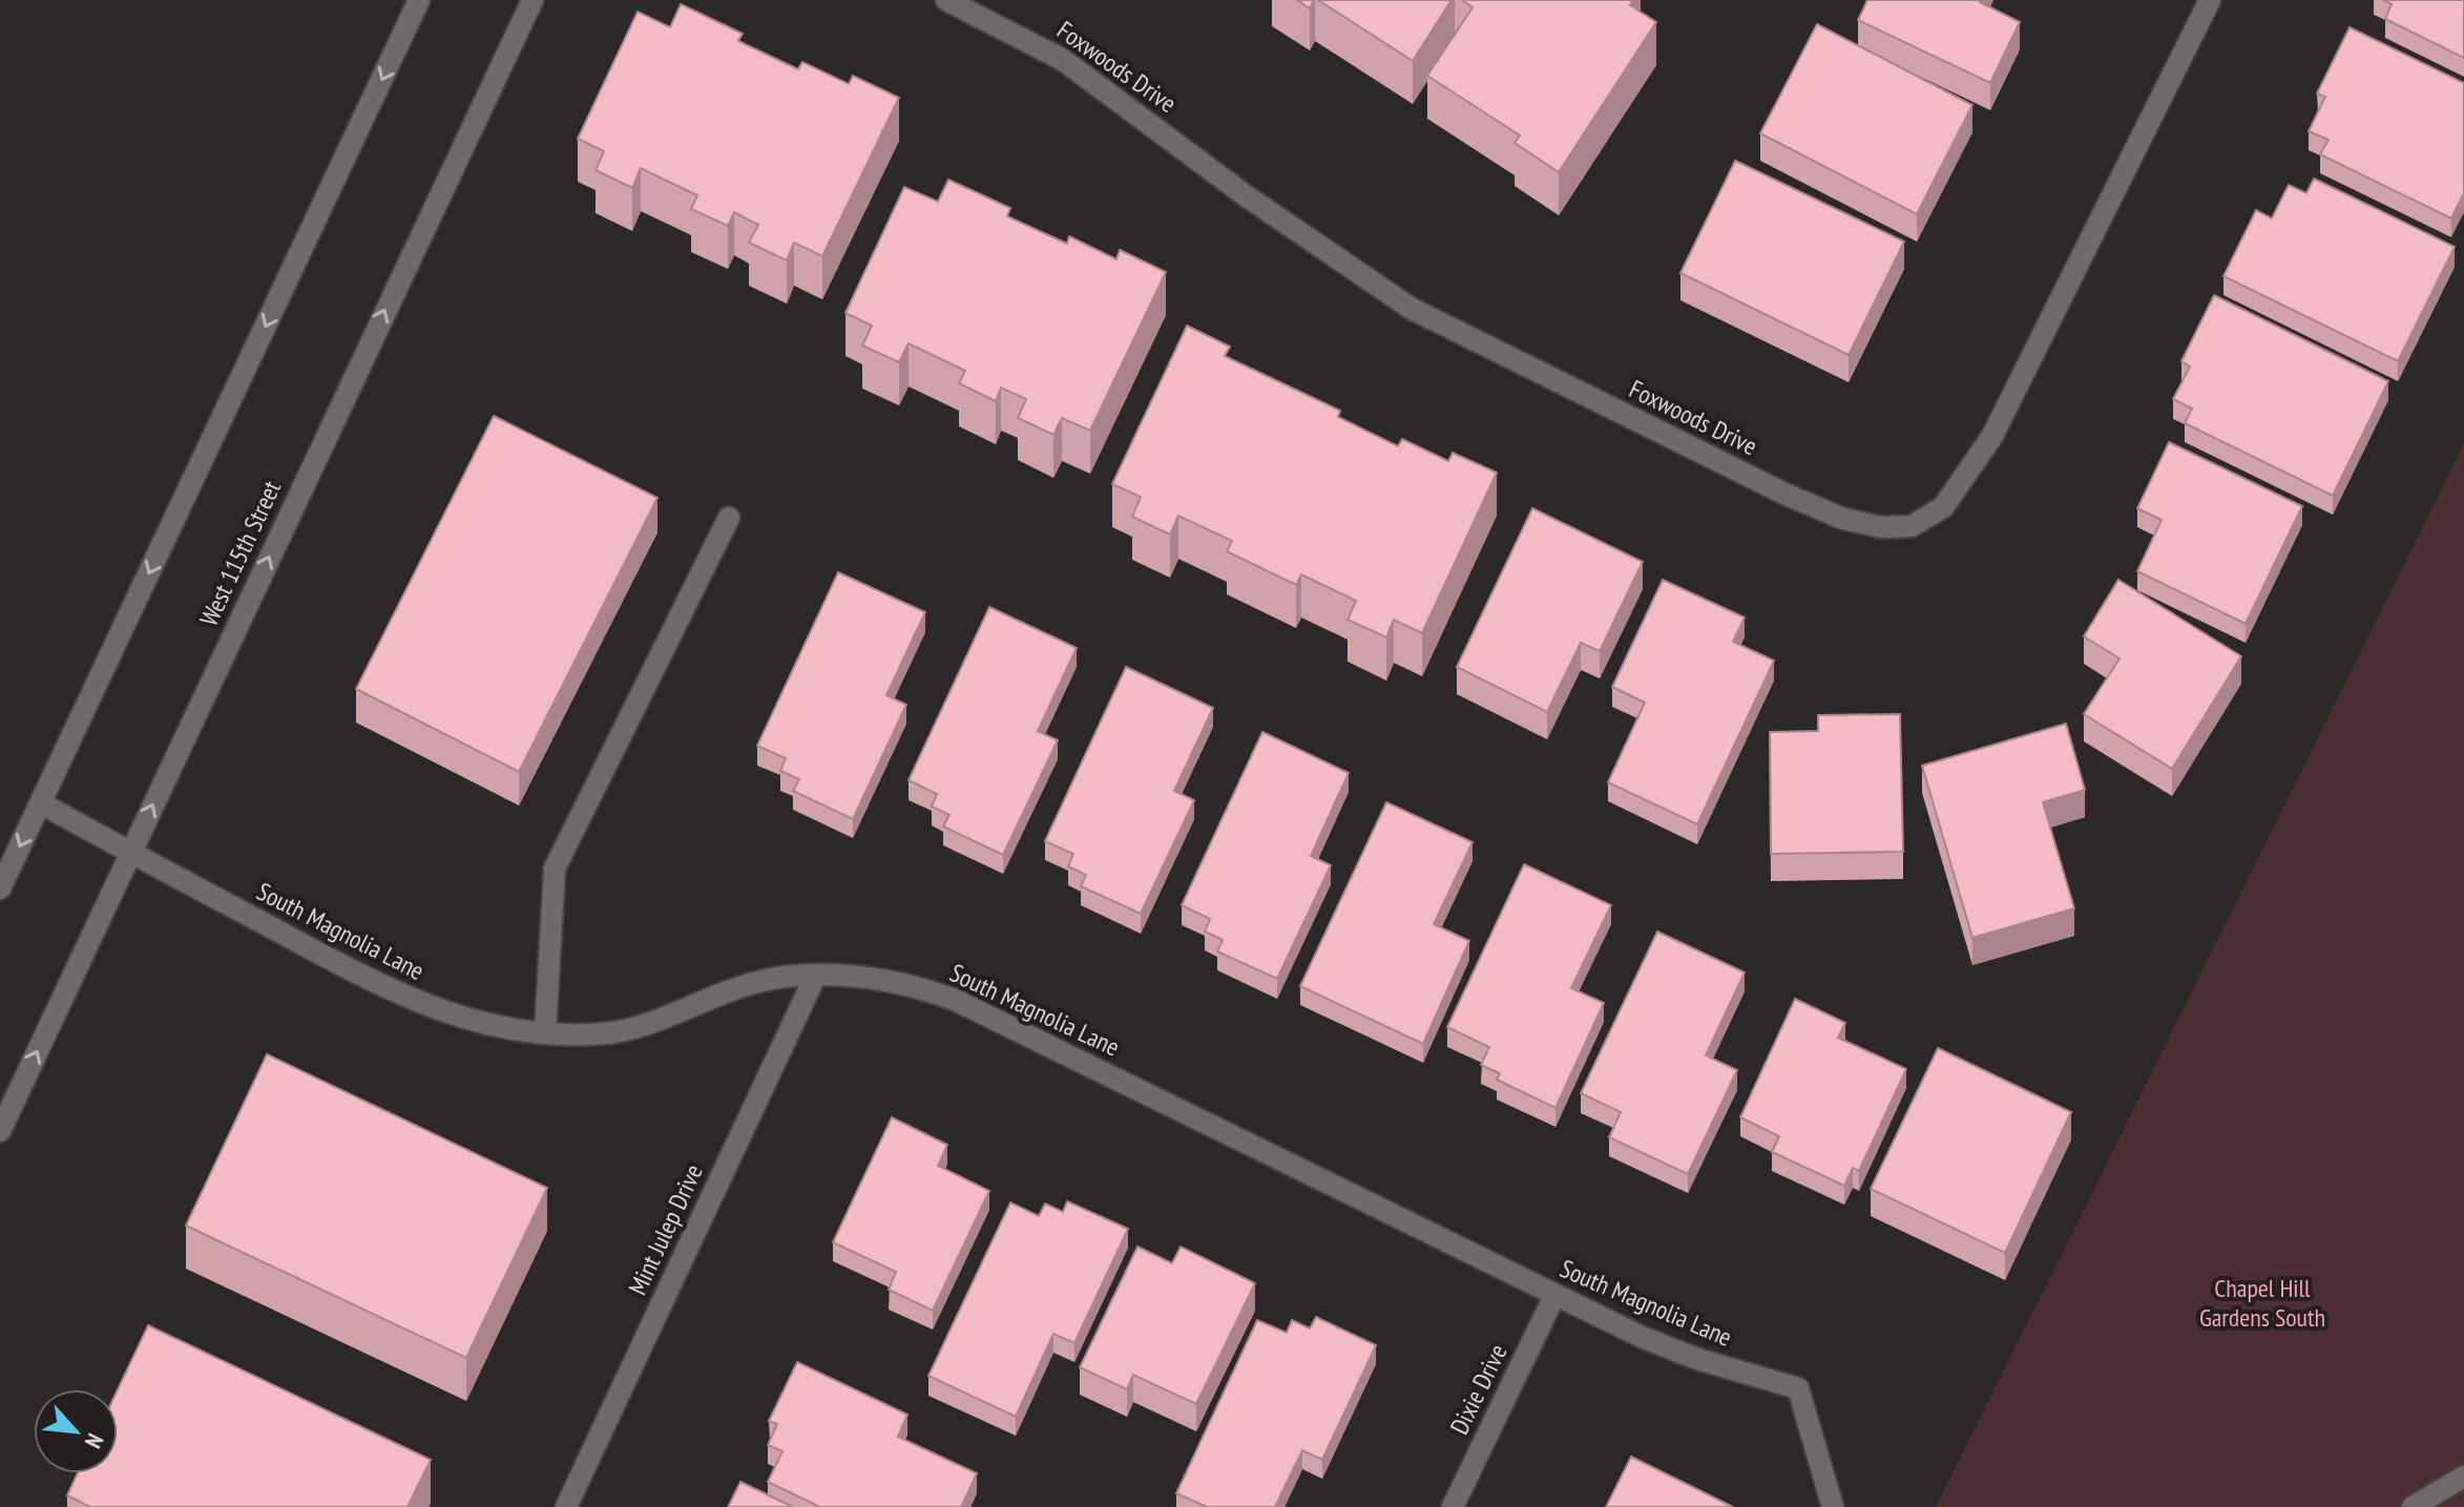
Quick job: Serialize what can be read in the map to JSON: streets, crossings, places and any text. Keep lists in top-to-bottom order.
{
  "streets": {
    "street": [
      "Foxwoods Drive",
      "West 115th Street",
      "South Magnolia Lane",
      "Mint Julep Drive",
      "Dixie Drive"
    ]
  },
  "crossings": [
    ["West 115th Street", "South Magnolia Lane"],
    ["South Magnolia Lane", "Mint Julep Drive"],
    ["South Magnolia Lane", "Dixie Drive"]
  ],
  "parks": ["Chapel Hill Gardens South"],
  "north": "bottom right"
}
